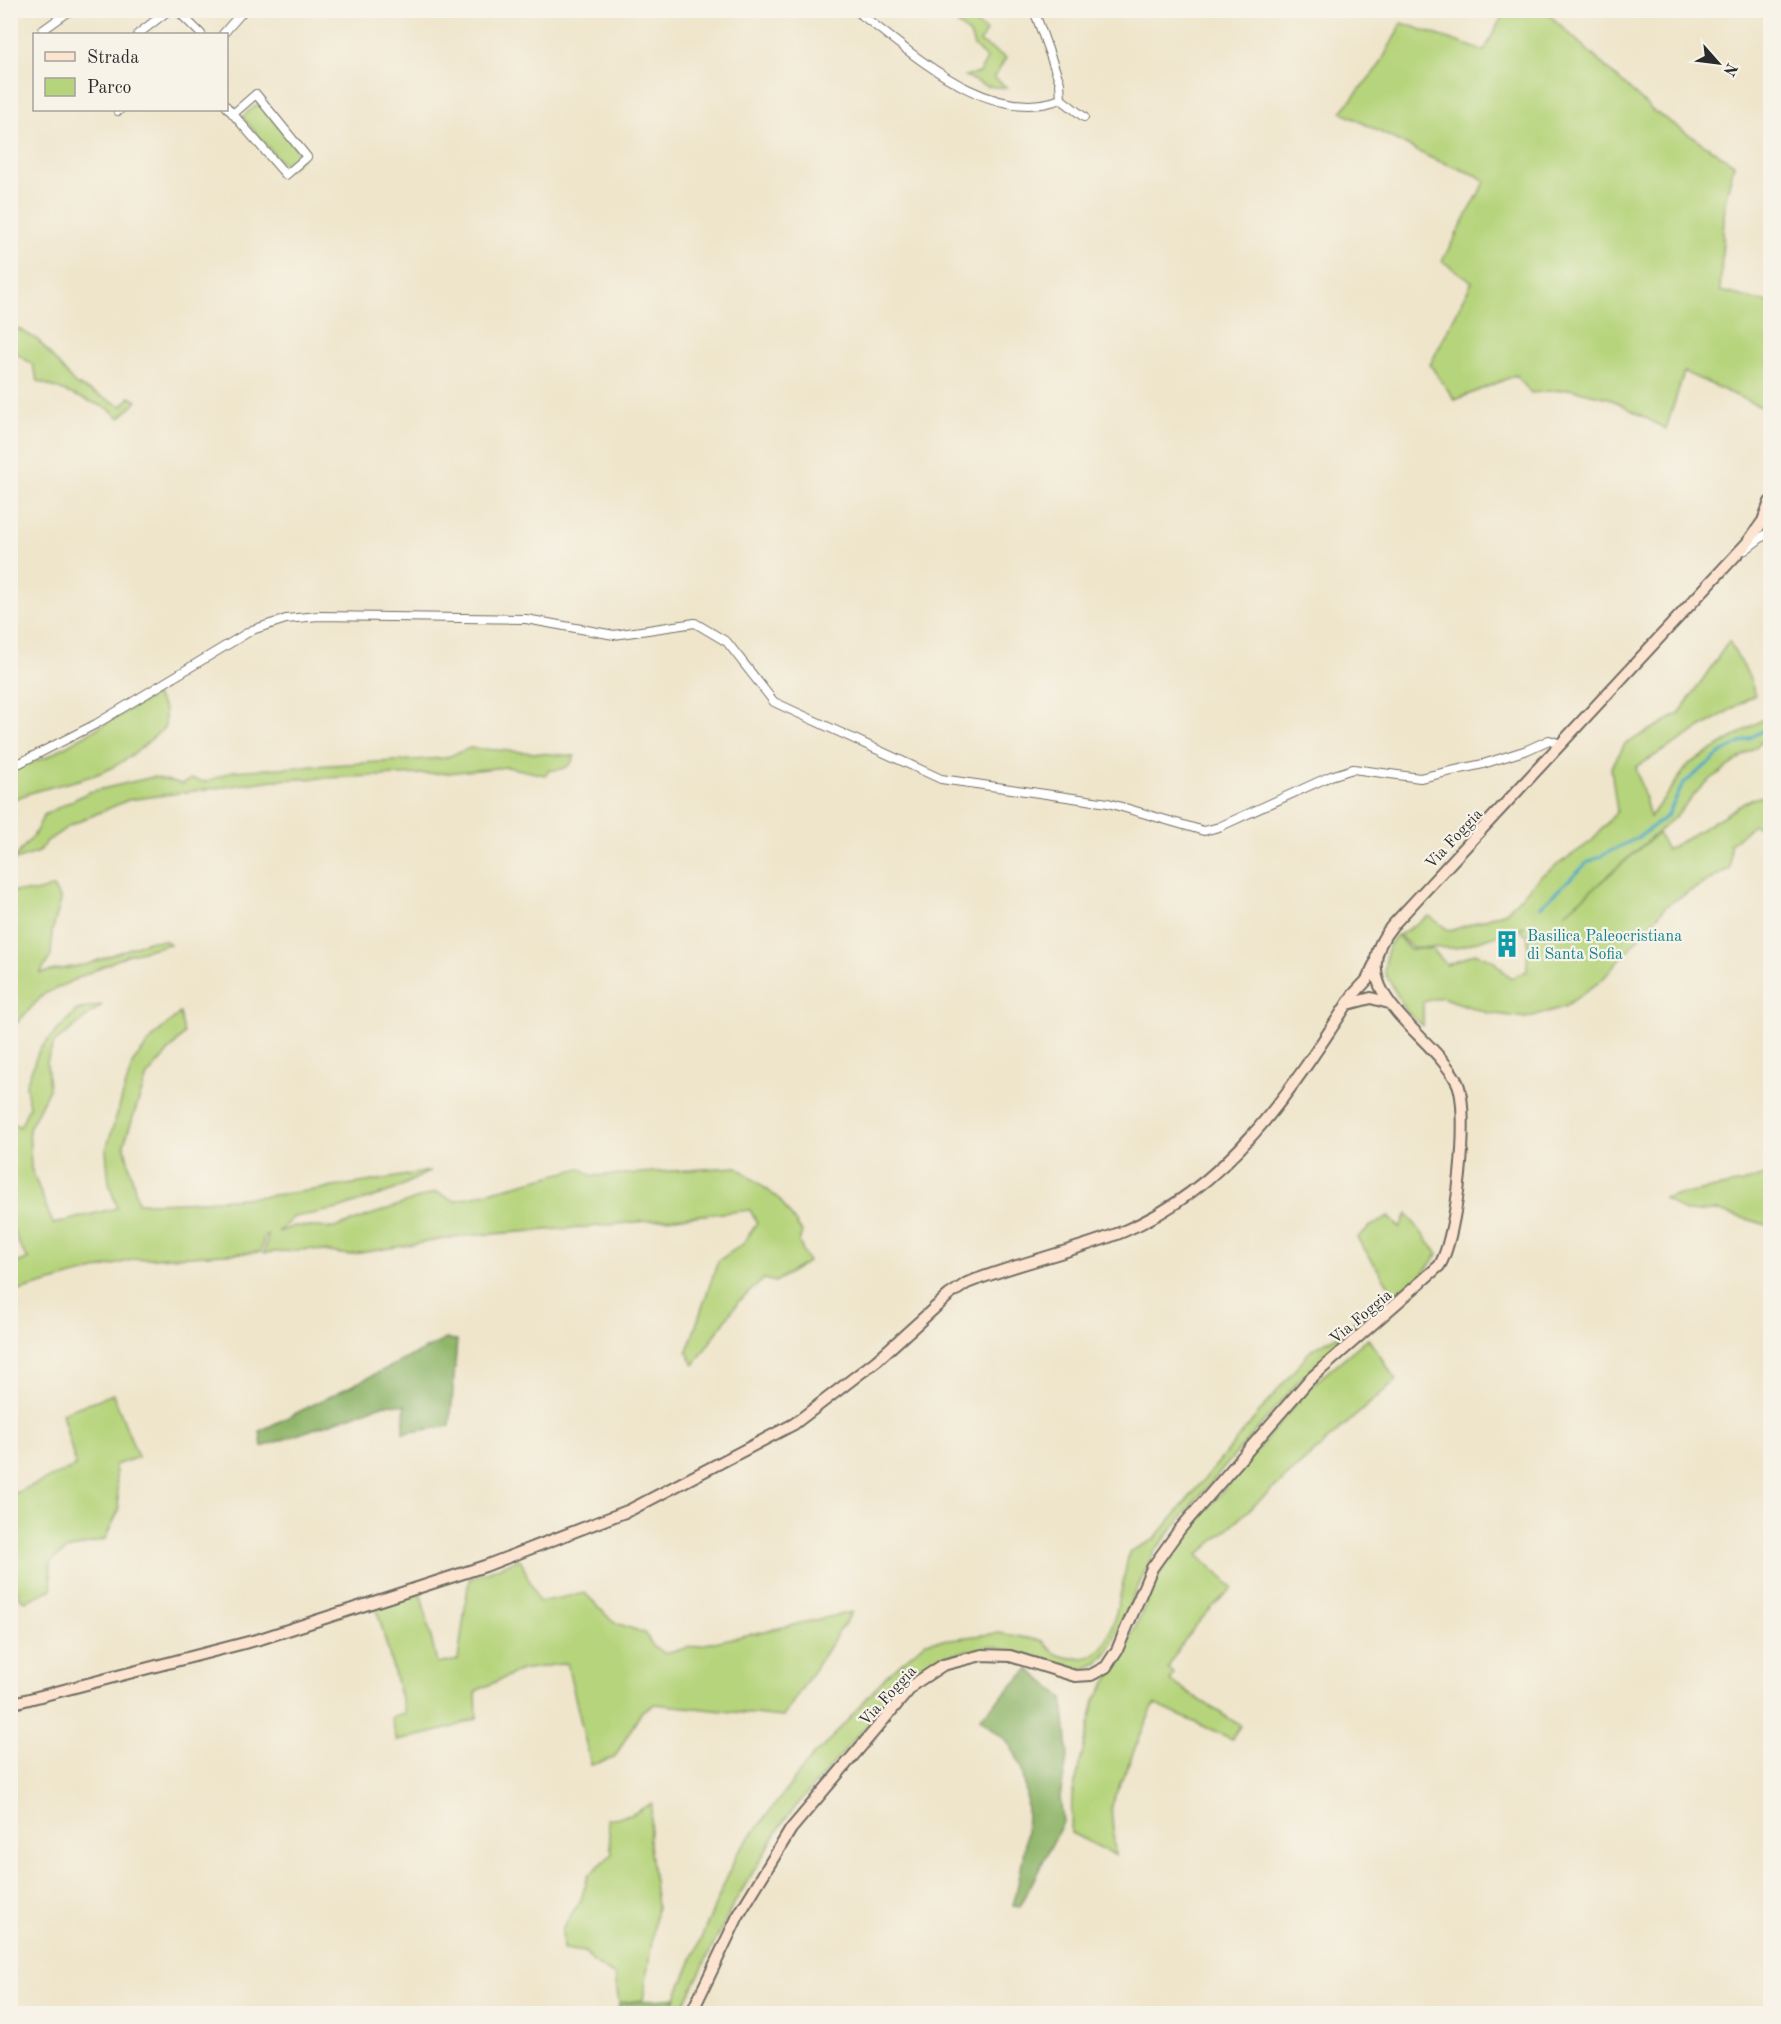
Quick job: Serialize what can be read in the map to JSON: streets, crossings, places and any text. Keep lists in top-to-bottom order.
{
  "streets": {
    "main road": ["Via Foggia"]
  },
  "places": {
    "building": ["Basilica Paleocristiana di Santa Sofia"]
  },
  "legend": ["Strada", "Parco"],
  "north": "bottom right"
}
